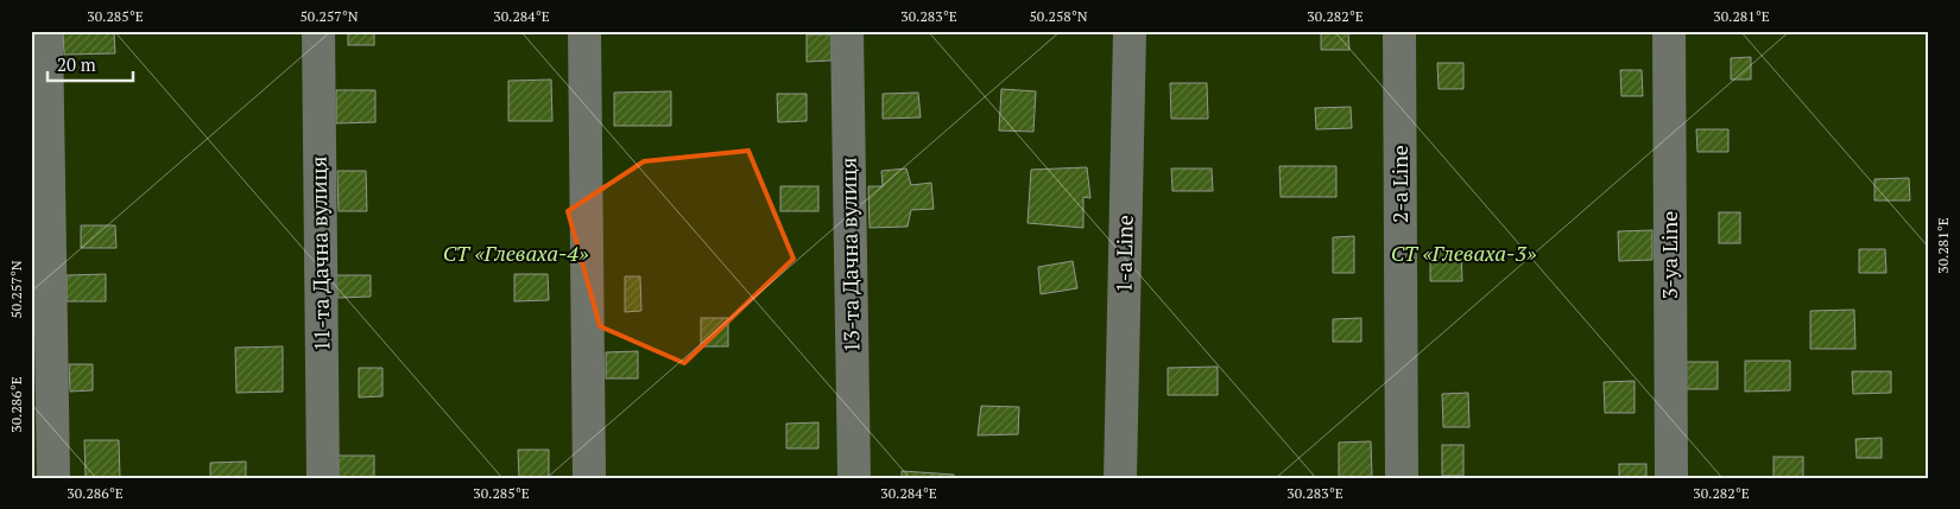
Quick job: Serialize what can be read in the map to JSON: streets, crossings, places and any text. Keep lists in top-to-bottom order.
{
  "streets": {
    "street": [
      "2-a Line",
      "11-та Дачна вулиця",
      "1-a Line",
      "13-та Дачна вулиця",
      "3-ya Line"
    ]
  },
  "parks": ["СТ «Глеваха-4»", "СТ «Глеваха-3»"],
  "scale_bar": "20 m",
  "coordinates": [
    "30.285°E",
    "50.257°N",
    "30.284°E",
    "30.283°E",
    "50.258°N",
    "30.282°E",
    "30.281°E",
    "30.286°E"
  ]
}
